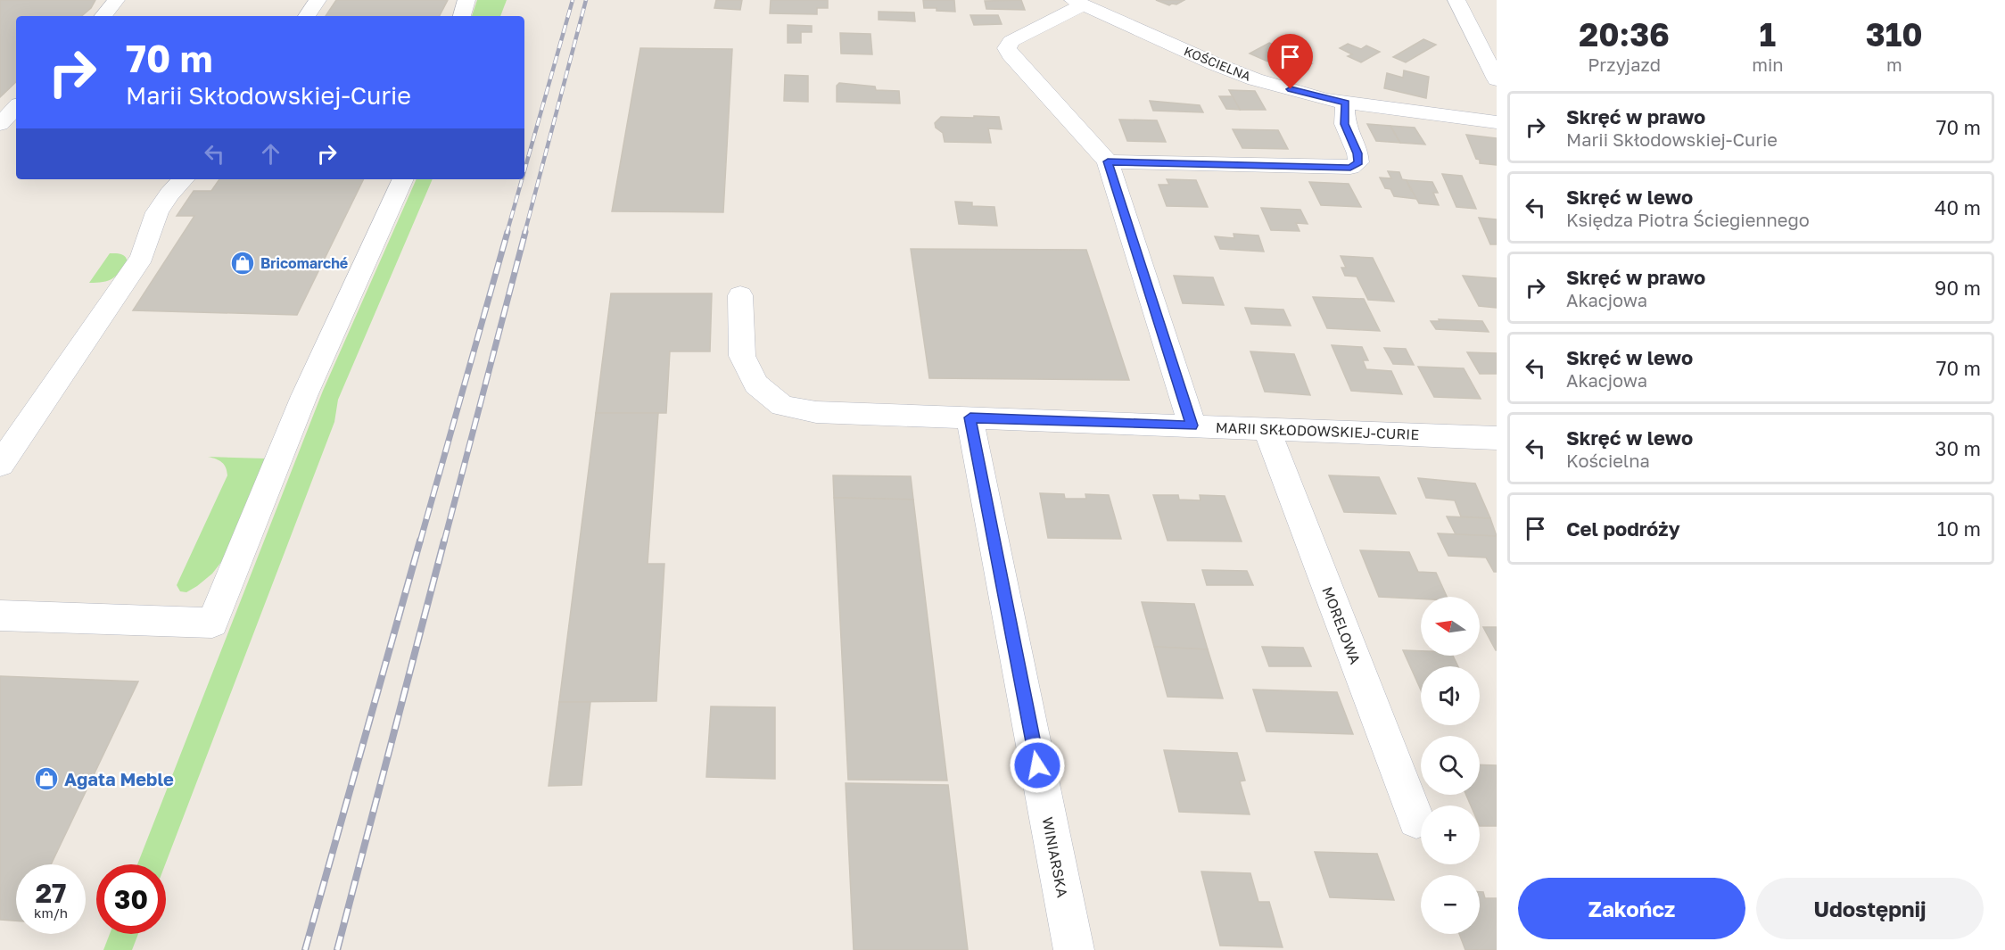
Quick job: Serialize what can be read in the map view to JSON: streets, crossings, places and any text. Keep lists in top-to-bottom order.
{
  "streets": {
    "street": [
      "KOŚCIELNA",
      "MARII SKŁODOWSKIEJ-CURIE",
      "MORELOWA",
      "WINIARSKA"
    ]
  },
  "crossings": [
    ["MARII SKŁODOWSKIEJ-CURIE", "MORELOWA"],
    ["MARII SKŁODOWSKIEJ-CURIE", "WINIARSKA"]
  ],
  "places": {
    "shop": ["Bricomarché", "Agata Meble"]
  },
  "north": "left",
  "page": {
    "eta": [
      "20:36",
      "Przyjazd",
      "1",
      "min",
      "310",
      "m"
    ],
    "turn": ["70 m", "Marii Skłodowskiej-Curie"],
    "list": [
      {
        "name": "Skręć w prawo",
        "note": "Marii Skłodowskiej-Curie",
        "value": "70 m"
      },
      {
        "name": "Skręć w lewo",
        "note": "Księdza Piotra Ściegiennego",
        "value": "40 m"
      },
      {
        "name": "Skręć w prawo",
        "note": "Akacjowa",
        "value": "90 m"
      },
      {
        "name": "Skręć w lewo",
        "note": "Akacjowa",
        "value": "70 m"
      },
      {
        "name": "Skręć w lewo",
        "note": "Kościelna",
        "value": "30 m"
      },
      {
        "name": "Cel podróży",
        "value": "10 m"
      }
    ],
    "map_buttons": ["+", "−"],
    "speed": "27 km/h",
    "limit": "30",
    "buttons": ["Zakończ", "Udostępnij"]
  }
}
